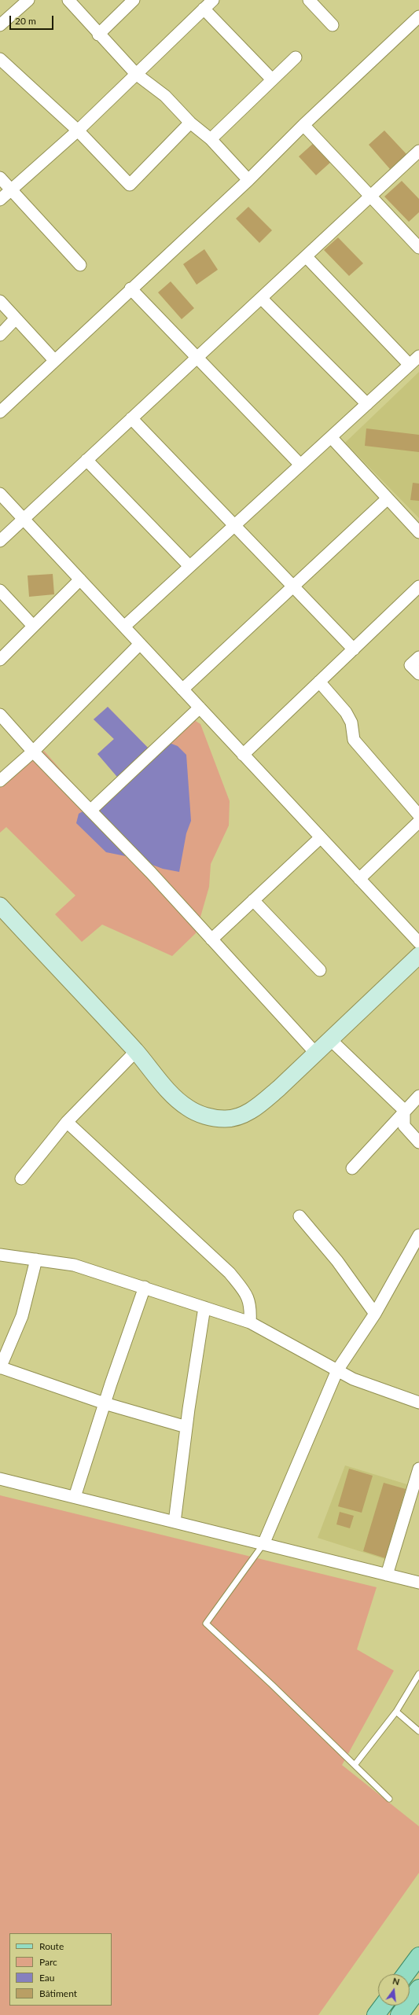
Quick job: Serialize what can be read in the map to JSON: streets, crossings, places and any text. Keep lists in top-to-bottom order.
{
  "legend": [
    "Route",
    "Parc",
    "Eau",
    "Bâtiment"
  ],
  "scale_bar": "20 m",
  "north": "top"
}
